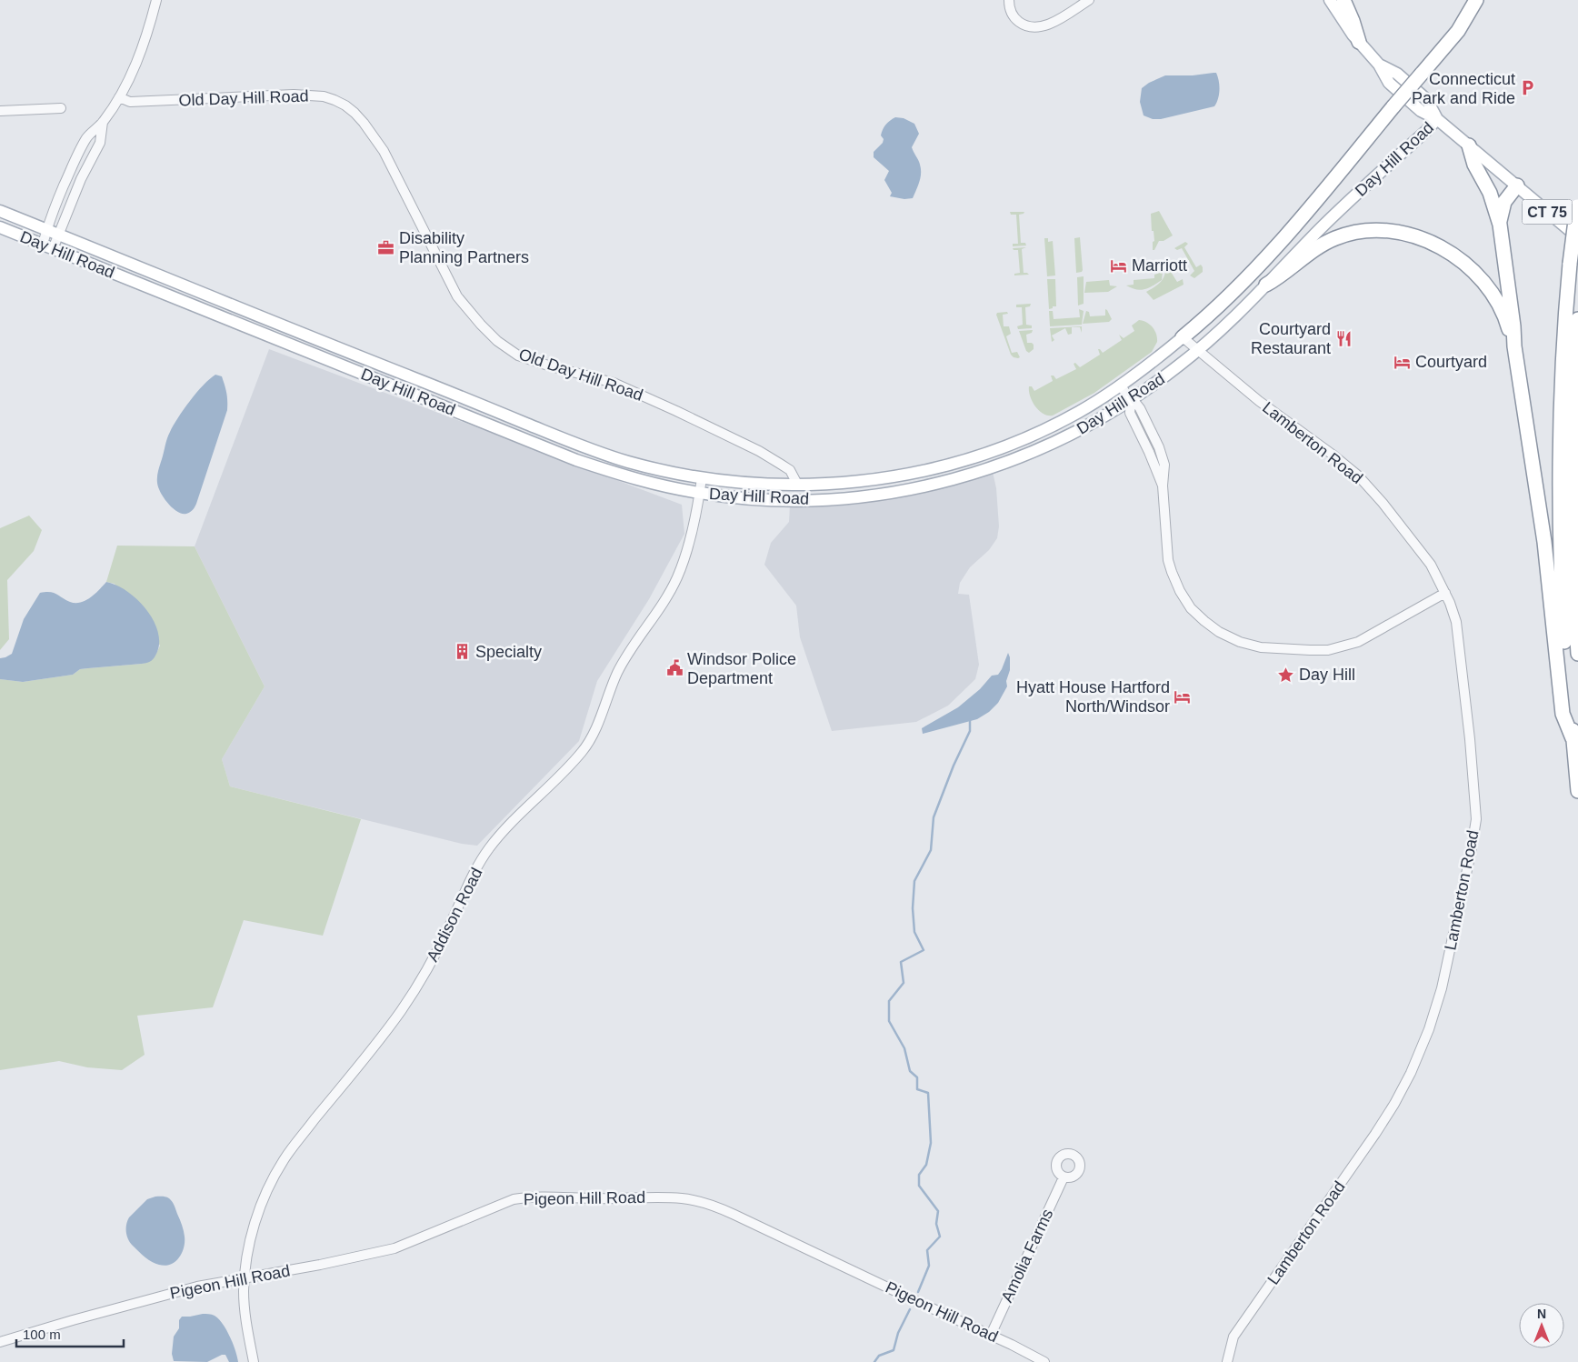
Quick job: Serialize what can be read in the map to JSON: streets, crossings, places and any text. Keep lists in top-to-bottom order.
{
  "streets": {
    "main road": ["Day Hill Road", "CT 75"],
    "street": [
      "Old Day Hill Road",
      "Lamberton Road",
      "Addison Road",
      "Pigeon Hill Road",
      "Amolia Farms"
    ]
  },
  "crossings": [
    ["Old Day Hill Road", "Day Hill Road"],
    ["Day Hill Road", "CT 75"],
    ["Day Hill Road", "Lamberton Road"],
    ["Day Hill Road", "Addison Road"],
    ["Addison Road", "Pigeon Hill Road"],
    ["Pigeon Hill Road", "Amolia Farms"]
  ],
  "places": {
    "parking": ["Connecticut Park and Ride"],
    "office": ["Disability Planning Partners"],
    "hotel": ["Marriott", "Courtyard", "Hyatt House Hartford North/Windsor"],
    "restaurant": ["Courtyard Restaurant"],
    "building": ["Specialty"],
    "public building": ["Windsor Police Department"],
    "place": ["Day Hill"]
  },
  "scale_bar": "100 m",
  "north": "top"
}
